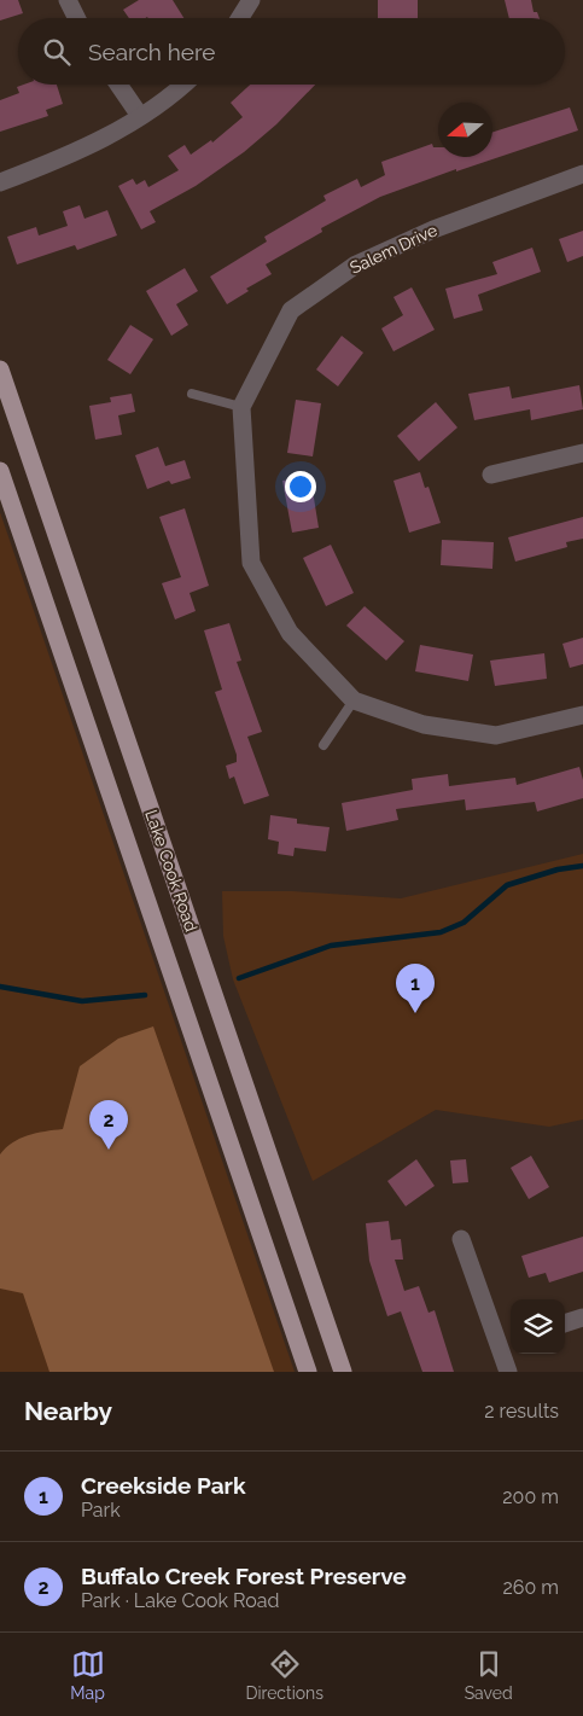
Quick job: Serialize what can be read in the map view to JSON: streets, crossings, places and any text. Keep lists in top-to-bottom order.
{
  "streets": {
    "main road": ["Lake Cook Road"],
    "street": ["Salem Drive"]
  },
  "north": "left",
  "page": {
    "search": "Search here",
    "pins": ["1", "2"],
    "heading": ["Nearby", "2 results"],
    "list": [
      {
        "mark": "1",
        "name": "Creekside Park",
        "note": "Park",
        "value": "200 m"
      },
      {
        "mark": "2",
        "name": "Buffalo Creek Forest Preserve",
        "note": "Park · Lake Cook Road",
        "value": "260 m"
      }
    ],
    "nav": ["Map", "Directions", "Saved"]
  }
}
